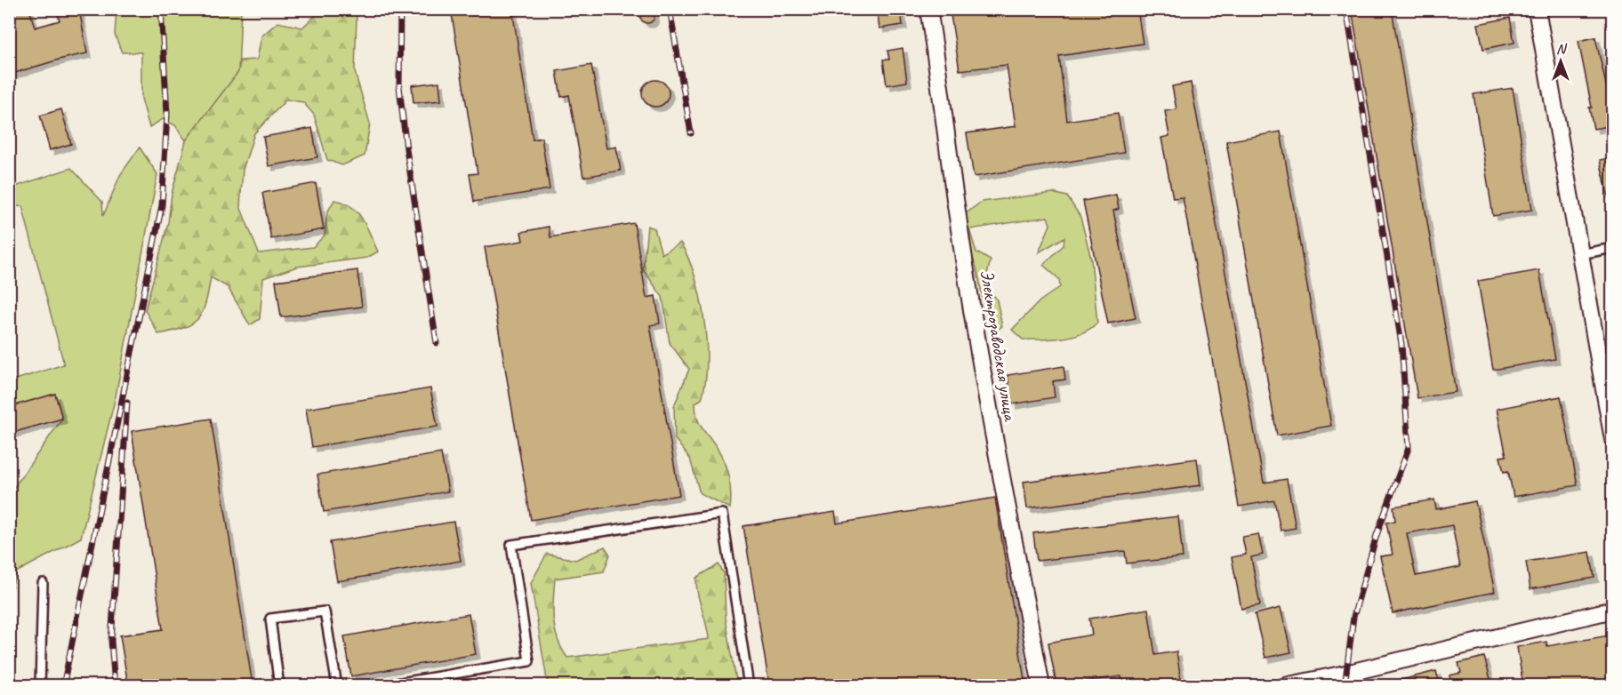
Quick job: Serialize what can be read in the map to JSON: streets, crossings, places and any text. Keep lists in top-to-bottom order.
{
  "streets": {
    "street": ["Электрозаводская улица"]
  },
  "north": "top"
}
